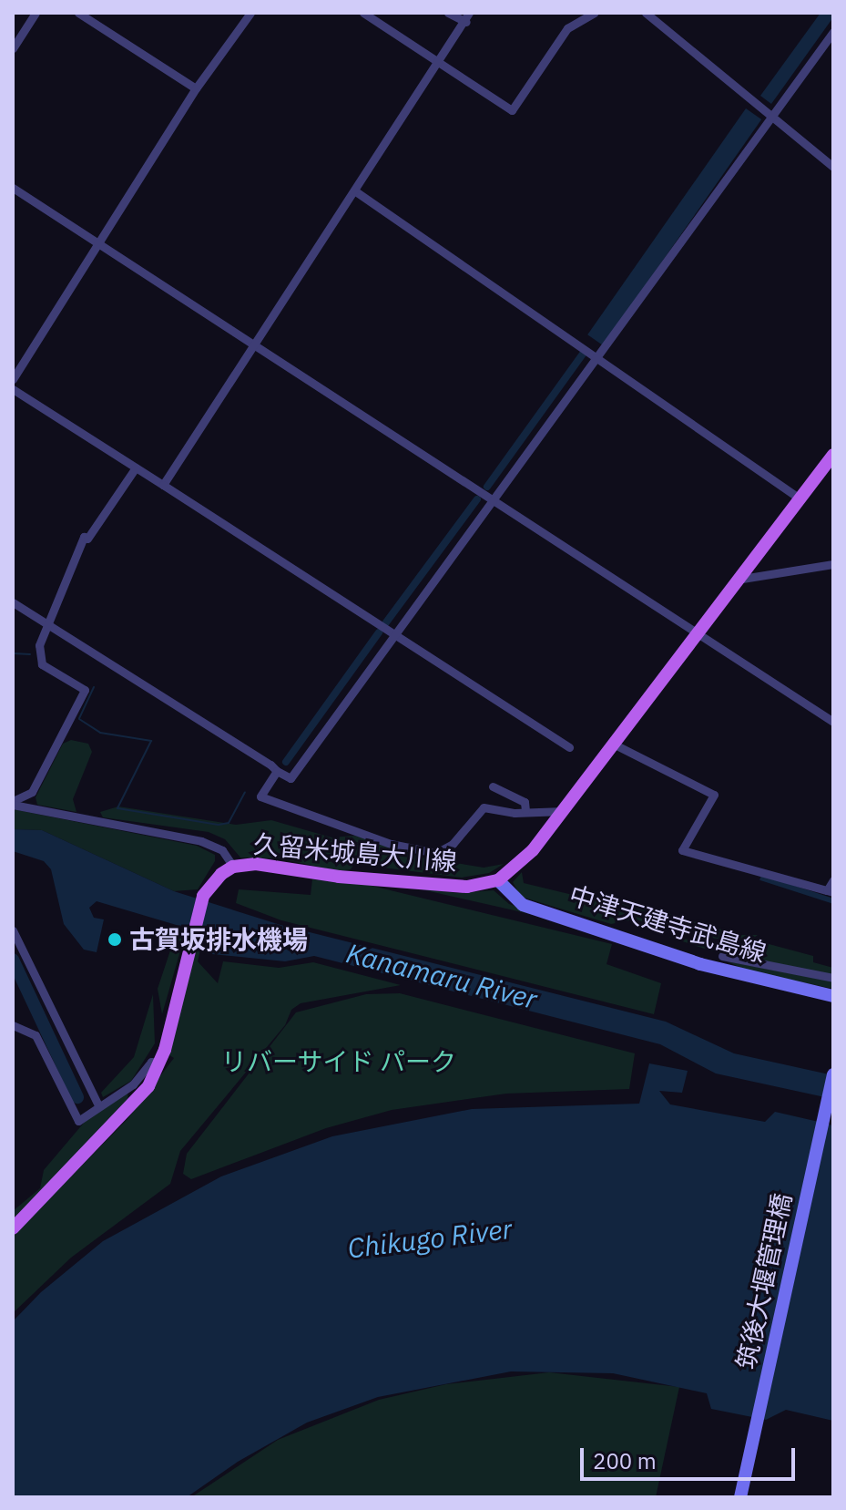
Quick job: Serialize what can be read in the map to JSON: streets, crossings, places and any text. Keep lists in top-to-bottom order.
{
  "streets": {
    "main road": ["久留米城島大川線"],
    "street": ["中津天建寺武島線", "筑後大堰管理橋"]
  },
  "crossings": [
    ["久留米城島大川線", "中津天建寺武島線"]
  ],
  "water": ["Kanamaru River", "Chikugo River"],
  "parks": ["リバーサイド パーク"],
  "places": ["古賀坂排水機場"],
  "scale_bar": "200 m"
}
